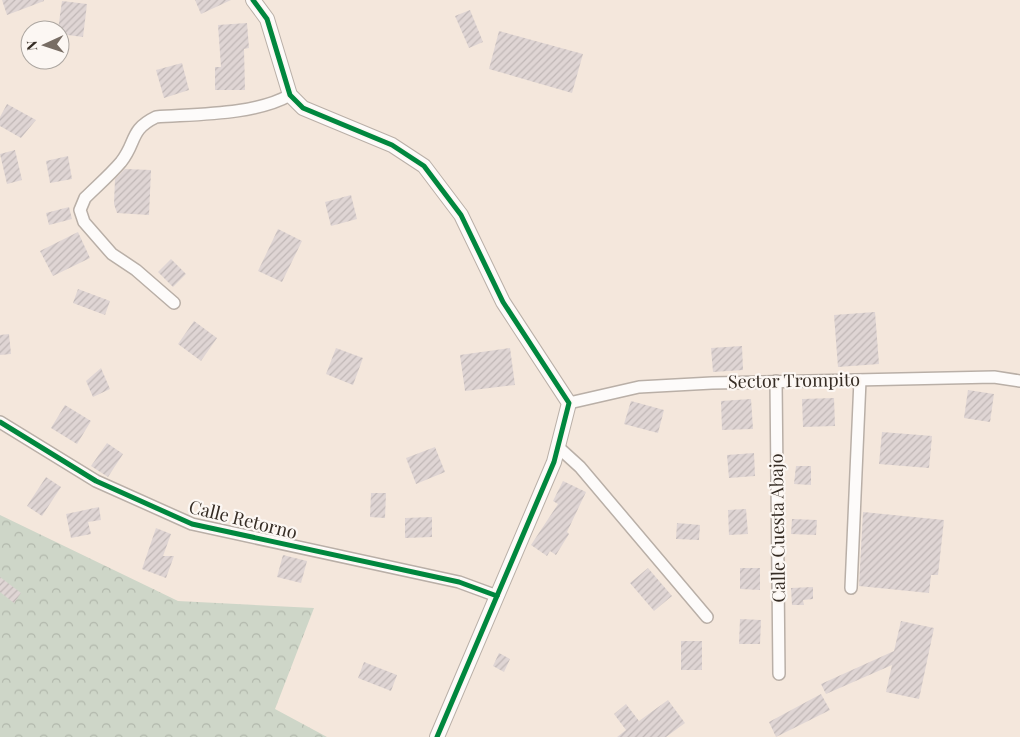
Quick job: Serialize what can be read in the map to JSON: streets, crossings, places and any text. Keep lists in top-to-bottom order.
{
  "streets": {
    "street": ["Sector Trompito", "Calle Retorno", "Calle Cuesta Abajo"]
  },
  "crossings": [
    ["Sector Trompito", "Calle Cuesta Abajo"]
  ],
  "north": "left"
}
